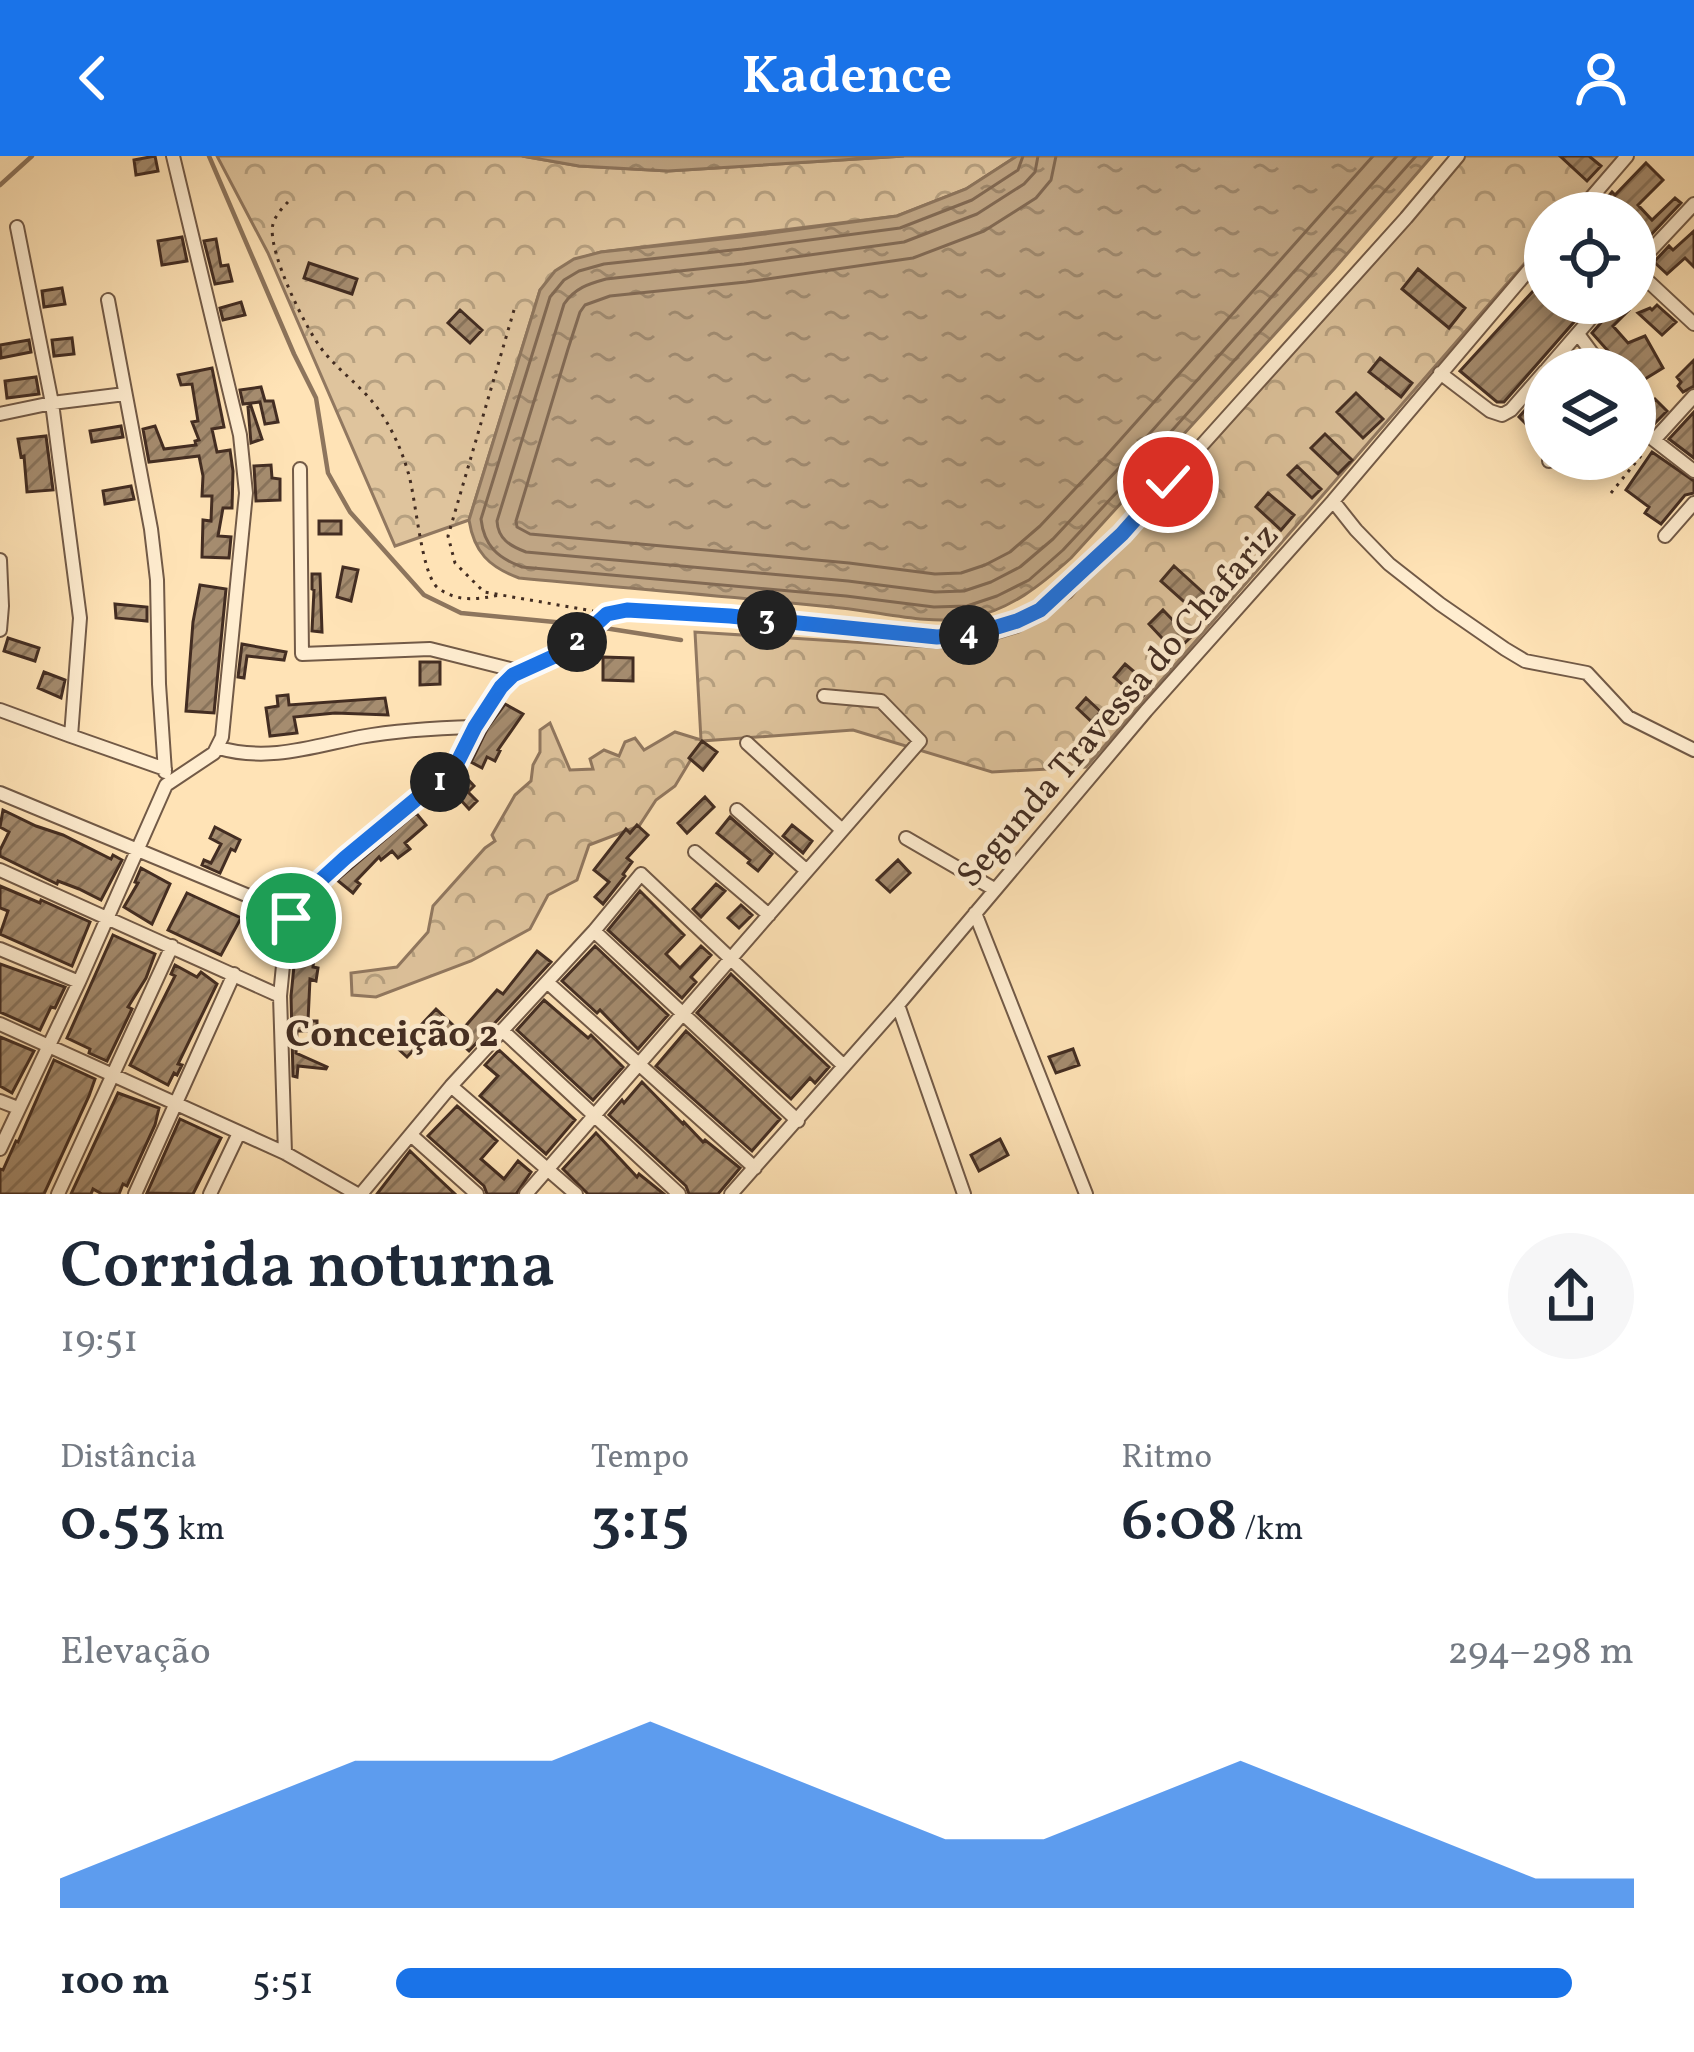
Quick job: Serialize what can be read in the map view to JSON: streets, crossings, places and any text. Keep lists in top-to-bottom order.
{
  "streets": {
    "street": ["Segunda Travessa do Chafariz"]
  },
  "districts": ["Conceição 2"],
  "page": {
    "header": "Kadence",
    "pins": [
      "3",
      "4",
      "2",
      "1"
    ],
    "heading": ["Corrida noturna", "19:51"],
    "stats": [
      ["Distância", "0.53 km"],
      ["Tempo", "3:15"],
      ["Ritmo", "6:08 /km"]
    ],
    "chart": ["Elevação", "294–298 m"],
    "list": [
      {
        "name": "100 m",
        "note": "5:51"
      }
    ]
  }
}
